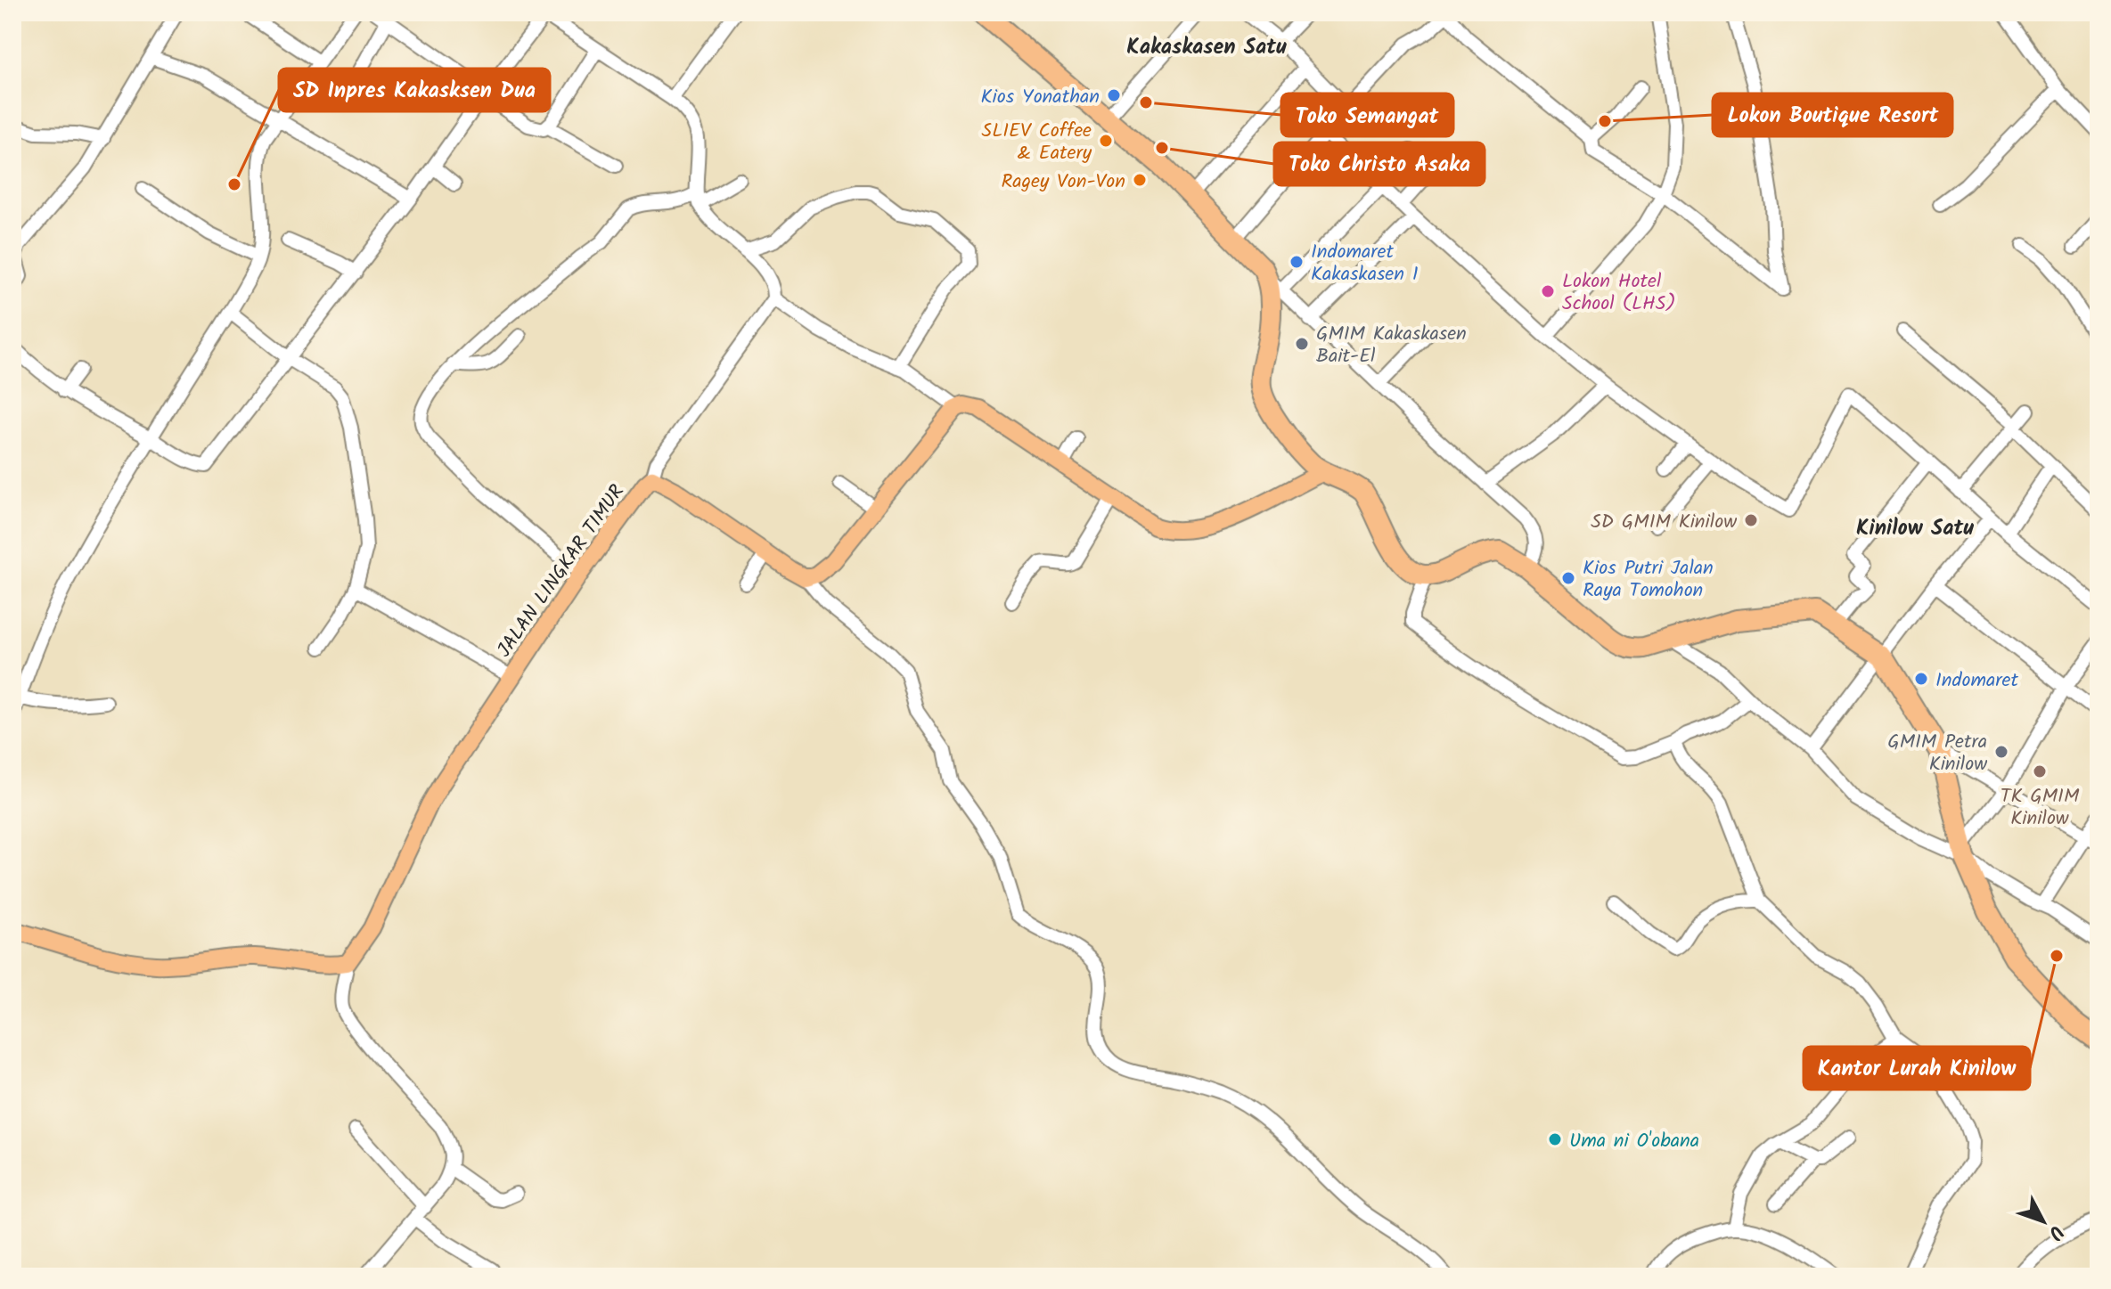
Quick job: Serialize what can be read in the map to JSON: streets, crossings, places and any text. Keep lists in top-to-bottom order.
{
  "streets": {
    "main road": ["JALAN LINGKAR TIMUR"]
  },
  "districts": ["Kakaskasen Satu", "Kinilow Satu"],
  "places": [
    "Kios Yonathan",
    "Toko Semangat",
    "Lokon Boutique Resort",
    "SLIEV Coffee & Eatery",
    "Toko Christo Asaka",
    "Ragey Von-Von",
    "SD Inpres Kakasksen Dua",
    "Indomaret Kakaskasen 1",
    "Lokon Hotel School (LHS)",
    "GMIM Kakaskasen Bait-El",
    "SD GMIM Kinilow",
    "Kios Putri Jalan Raya Tomohon",
    "Indomaret",
    "GMIM Petra Kinilow",
    "TK GMIM Kinilow",
    "Kantor Lurah Kinilow",
    "Uma ni O'obana"
  ],
  "north": "bottom right"
}
